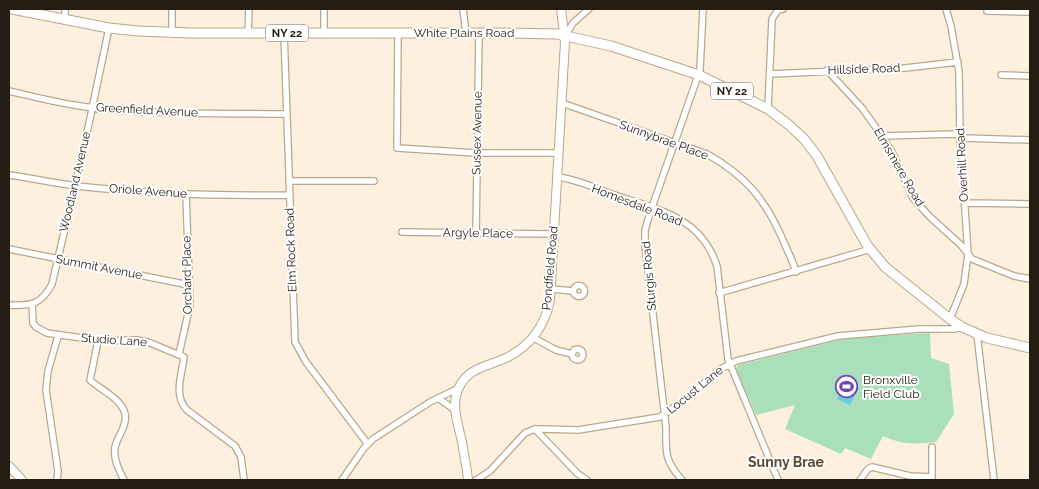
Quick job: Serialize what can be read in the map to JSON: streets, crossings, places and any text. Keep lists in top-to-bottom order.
{
  "streets": {
    "main road": ["NY 22", "White Plains Road"],
    "street": [
      "Hillside Road",
      "Greenfield Avenue",
      "Sussex Avenue",
      "Sunnybrae Place",
      "Overhill Road",
      "Elmsmere Road",
      "Woodland Avenue",
      "Oriole Avenue",
      "Homesdale Road",
      "Argyle Place",
      "Elm Rock Road",
      "Summit Avenue",
      "Pondfield Road",
      "Orchard Place",
      "Sturgis Road",
      "Studio Lane",
      "Locust Lane"
    ]
  },
  "crossings": [
    ["NY 22", "White Plains Road"],
    ["NY 22", "Overhill Road"],
    ["NY 22", "Locust Lane"],
    ["White Plains Road", "Sussex Avenue"],
    ["White Plains Road", "Woodland Avenue"],
    ["White Plains Road", "Elm Rock Road"],
    ["White Plains Road", "Pondfield Road"],
    ["White Plains Road", "Sturgis Road"],
    ["Hillside Road", "Overhill Road"],
    ["Hillside Road", "Elmsmere Road"],
    ["Greenfield Avenue", "Woodland Avenue"],
    ["Greenfield Avenue", "Elm Rock Road"],
    ["Sussex Avenue", "Argyle Place"],
    ["Sunnybrae Place", "Pondfield Road"],
    ["Sunnybrae Place", "Sturgis Road"],
    ["Overhill Road", "Elmsmere Road"],
    ["Woodland Avenue", "Oriole Avenue"],
    ["Woodland Avenue", "Summit Avenue"],
    ["Woodland Avenue", "Studio Lane"],
    ["Oriole Avenue", "Elm Rock Road"],
    ["Oriole Avenue", "Orchard Place"],
    ["Homesdale Road", "Pondfield Road"],
    ["Homesdale Road", "Sturgis Road"],
    ["Homesdale Road", "Locust Lane"],
    ["Argyle Place", "Pondfield Road"],
    ["Summit Avenue", "Orchard Place"],
    ["Orchard Place", "Studio Lane"],
    ["Sturgis Road", "Locust Lane"]
  ],
  "districts": ["Sunny Brae"],
  "places": {
    "sports": ["Bronxville Field Club"]
  }
}
